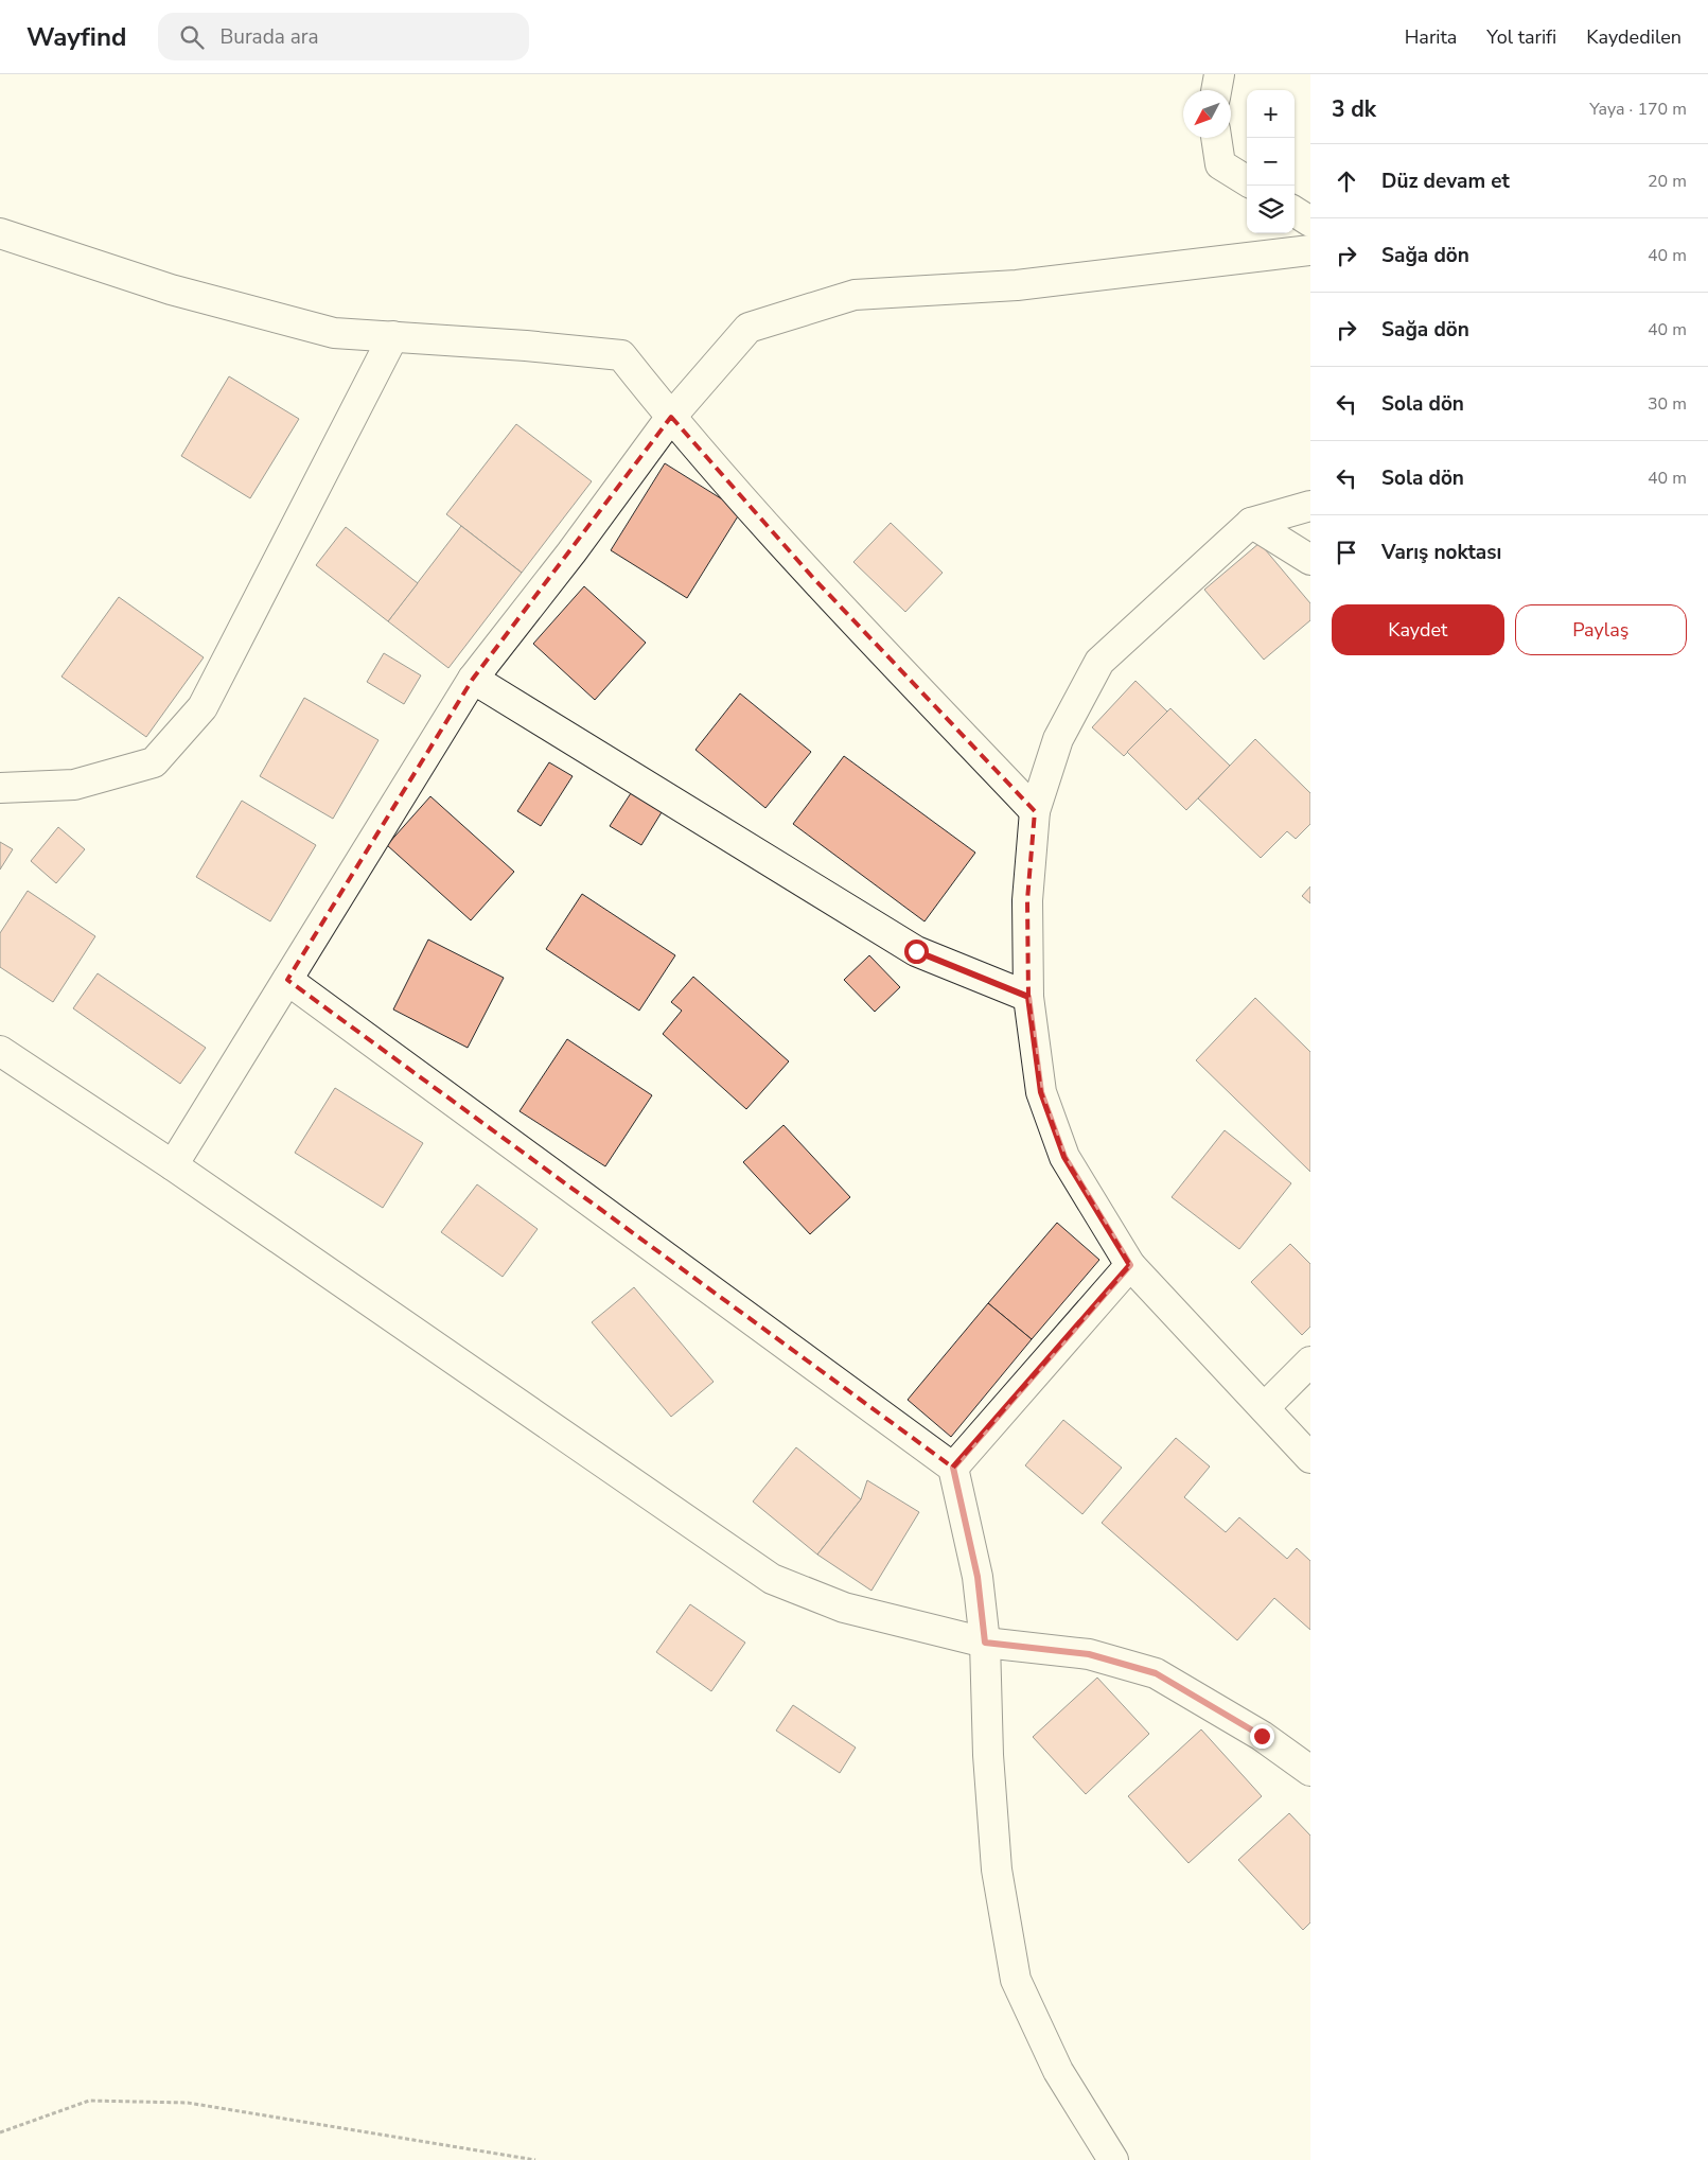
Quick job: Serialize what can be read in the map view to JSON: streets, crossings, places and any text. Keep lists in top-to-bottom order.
{
  "north": "bottom left",
  "page": {
    "header": "Wayfind",
    "search": "Burada ara",
    "nav": ["Harita", "Yol tarifi", "Kaydedilen"],
    "heading": ["3 dk", "Yaya · 170 m"],
    "map_buttons": ["+", "−"],
    "list": [
      ["Düz devam et", "20 m"],
      ["Sağa dön", "40 m"],
      ["Sağa dön", "40 m"],
      ["Sola dön", "30 m"],
      ["Sola dön", "40 m"],
      "Varış noktası"
    ],
    "buttons": ["Kaydet", "Paylaş"]
  }
}
